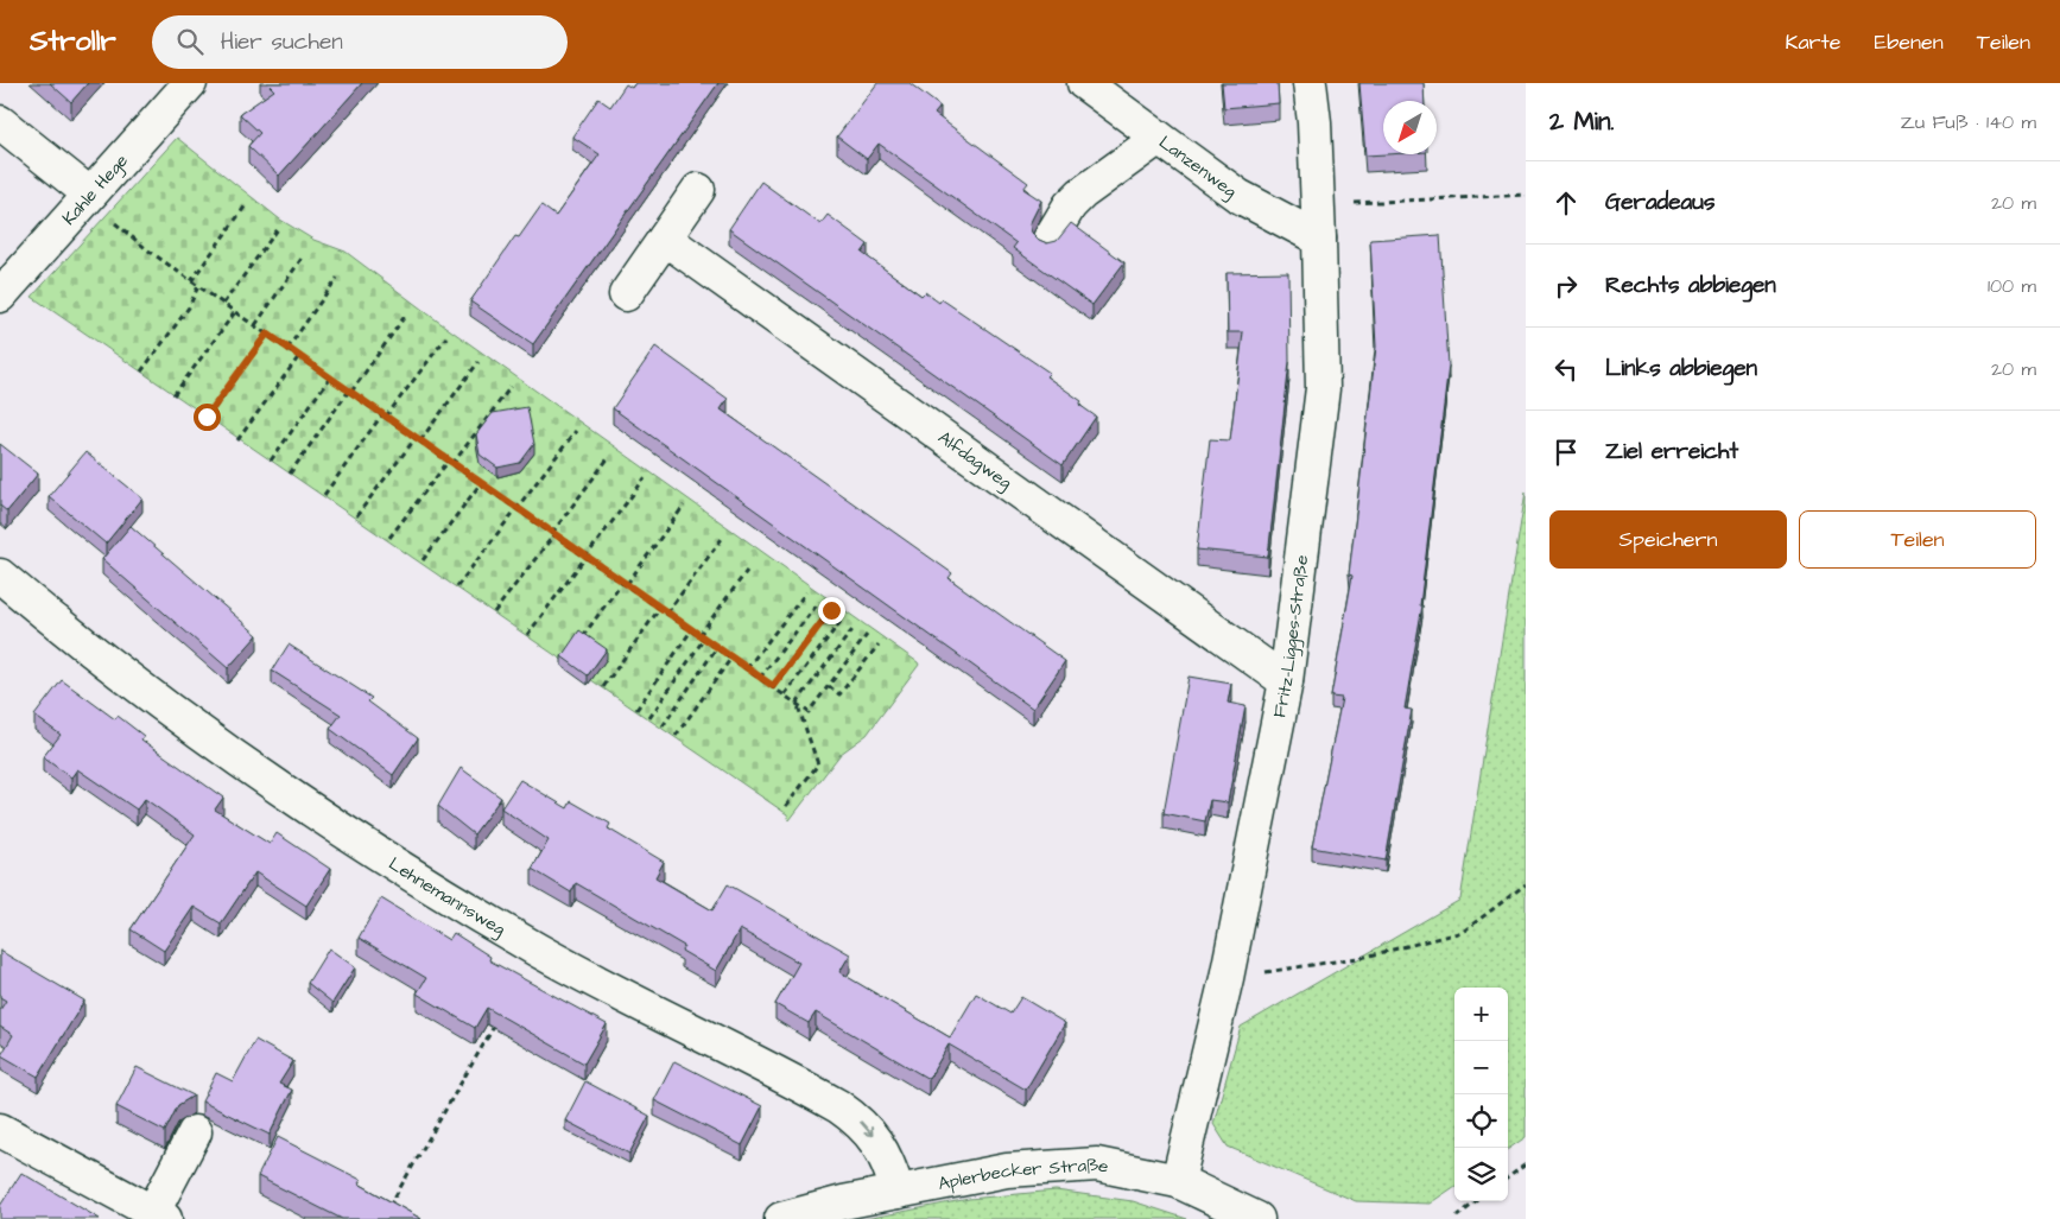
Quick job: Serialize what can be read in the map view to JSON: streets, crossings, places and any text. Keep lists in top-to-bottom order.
{
  "streets": {
    "street": [
      "Lanzenweg",
      "Kahle Hege",
      "Alfdagweg",
      "Fritz-Ligges-Straße",
      "Lehnemannsweg",
      "Aplerbecker Straße"
    ]
  },
  "crossings": [
    ["Lanzenweg", "Fritz-Ligges-Straße"],
    ["Alfdagweg", "Fritz-Ligges-Straße"],
    ["Fritz-Ligges-Straße", "Aplerbecker Straße"],
    ["Lehnemannsweg", "Aplerbecker Straße"]
  ],
  "one_way": ["Lehnemannsweg"],
  "north": "bottom left",
  "page": {
    "header": "Strollr",
    "search": "Hier suchen",
    "nav": ["Karte", "Ebenen", "Teilen"],
    "heading": ["2 Min.", "Zu Fuß · 140 m"],
    "list": [
      ["Geradeaus", "20 m"],
      ["Rechts abbiegen", "100 m"],
      ["Links abbiegen", "20 m"],
      "Ziel erreicht"
    ],
    "buttons": ["Speichern", "Teilen"],
    "map_buttons": ["+", "−"]
  }
}
